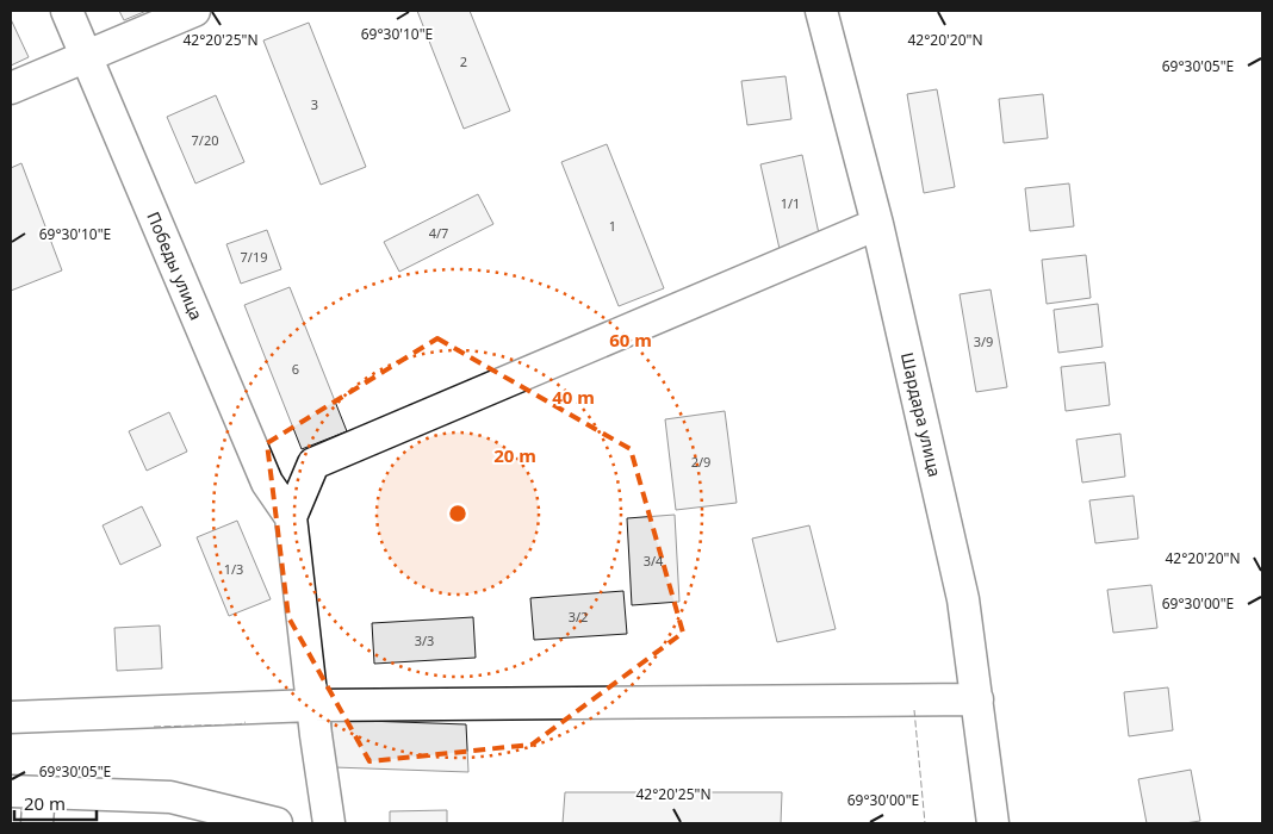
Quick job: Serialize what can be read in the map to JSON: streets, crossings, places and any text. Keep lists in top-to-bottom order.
{
  "streets": {
    "street": ["Победы улица", "Шардара улица"]
  },
  "house_numbers": [
    "2",
    "3",
    "7/20",
    "1/1",
    "1",
    "4/7",
    "7/19",
    "3/9",
    "6",
    "2/9",
    "3/4",
    "1/3",
    "3/2",
    "3/3"
  ],
  "scale_bar": "20 m",
  "coordinates": [
    "69°30'10\"E",
    "42°20'25\"N",
    "42°20'20\"N",
    "69°30'05\"E",
    "69°30'00\"E"
  ],
  "rings": ["60 m", "40 m", "20 m"]
}
